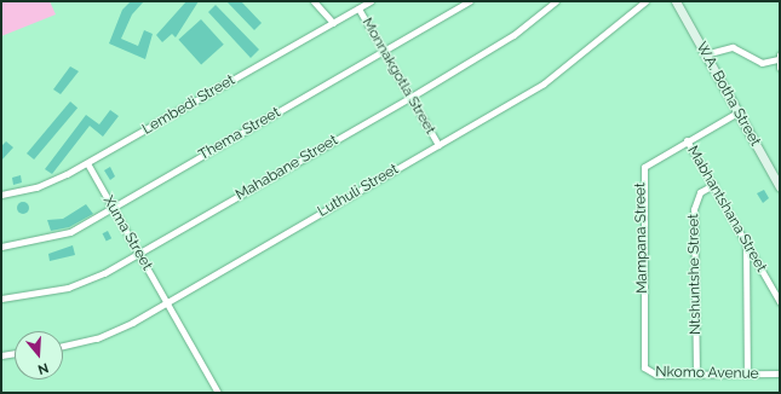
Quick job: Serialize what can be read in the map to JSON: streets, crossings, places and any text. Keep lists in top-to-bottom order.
{
  "streets": {
    "street": [
      "Monnakgotla Street",
      "W.A. Botha Street",
      "Lembedi Street",
      "Thema Street",
      "Mahabane Street",
      "Luthuli Street",
      "Mabhantshana Street",
      "Xuma Street",
      "Mampana Street",
      "Ntshuntshe Street",
      "Nkomo Avenue"
    ]
  },
  "crossings": [
    ["Monnakgotla Street", "Lembedi Street"],
    ["Monnakgotla Street", "Thema Street"],
    ["Monnakgotla Street", "Mahabane Street"],
    ["Monnakgotla Street", "Luthuli Street"],
    ["W.A. Botha Street", "Mampana Street"],
    ["Lembedi Street", "Xuma Street"],
    ["Thema Street", "Xuma Street"],
    ["Mahabane Street", "Xuma Street"],
    ["Luthuli Street", "Xuma Street"],
    ["Mabhantshana Street", "Mampana Street"],
    ["Mabhantshana Street", "Ntshuntshe Street"],
    ["Mampana Street", "Nkomo Avenue"],
    ["Ntshuntshe Street", "Nkomo Avenue"]
  ],
  "north": "bottom"
}
